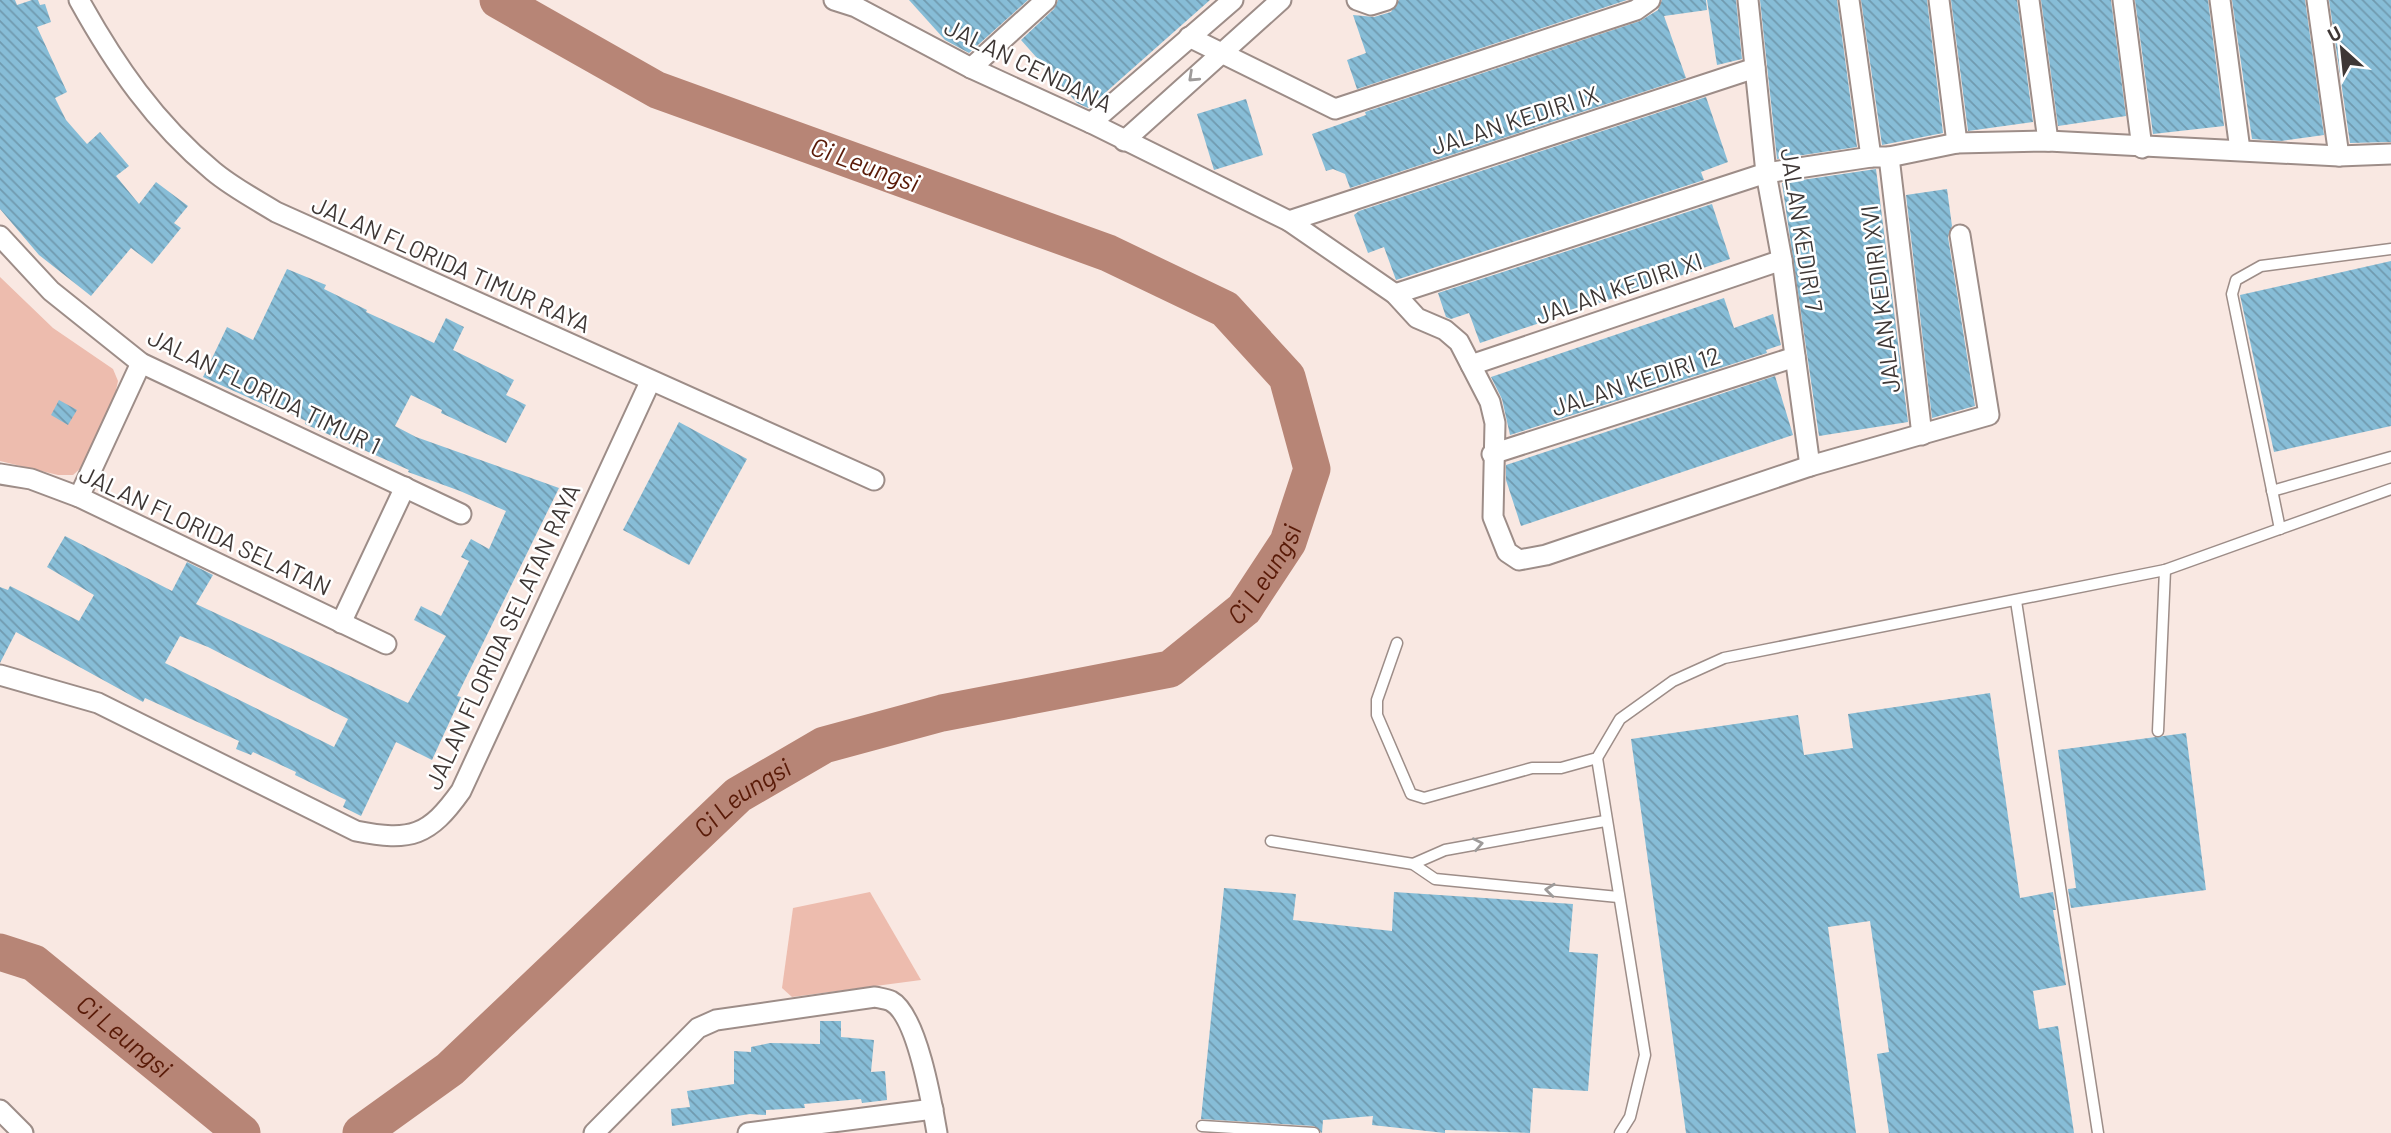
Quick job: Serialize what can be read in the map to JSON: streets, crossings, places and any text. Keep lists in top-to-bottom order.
{
  "streets": {
    "street": [
      "JALAN CENDANA",
      "JALAN KEDIRI IX",
      "JALAN KEDIRI 7",
      "JALAN FLORIDA TIMUR RAYA",
      "JALAN KEDIRI XI",
      "JALAN KEDIRI XVI",
      "JALAN KEDIRI 12",
      "JALAN FLORIDA TIMUR 1",
      "JALAN FLORIDA SELATAN",
      "JALAN FLORIDA SELATAN RAYA"
    ]
  },
  "crossings": [
    ["JALAN CENDANA", "JALAN KEDIRI IX"],
    ["JALAN CENDANA", "JALAN KEDIRI 7"],
    ["JALAN CENDANA", "JALAN KEDIRI XI"],
    ["JALAN CENDANA", "JALAN KEDIRI 12"],
    ["JALAN KEDIRI IX", "JALAN KEDIRI 7"],
    ["JALAN KEDIRI 7", "JALAN KEDIRI XI"],
    ["JALAN KEDIRI 7", "JALAN KEDIRI 12"],
    ["JALAN FLORIDA TIMUR RAYA", "JALAN FLORIDA SELATAN RAYA"]
  ],
  "water": ["Ci Leungsi"],
  "north": "top left"
}
